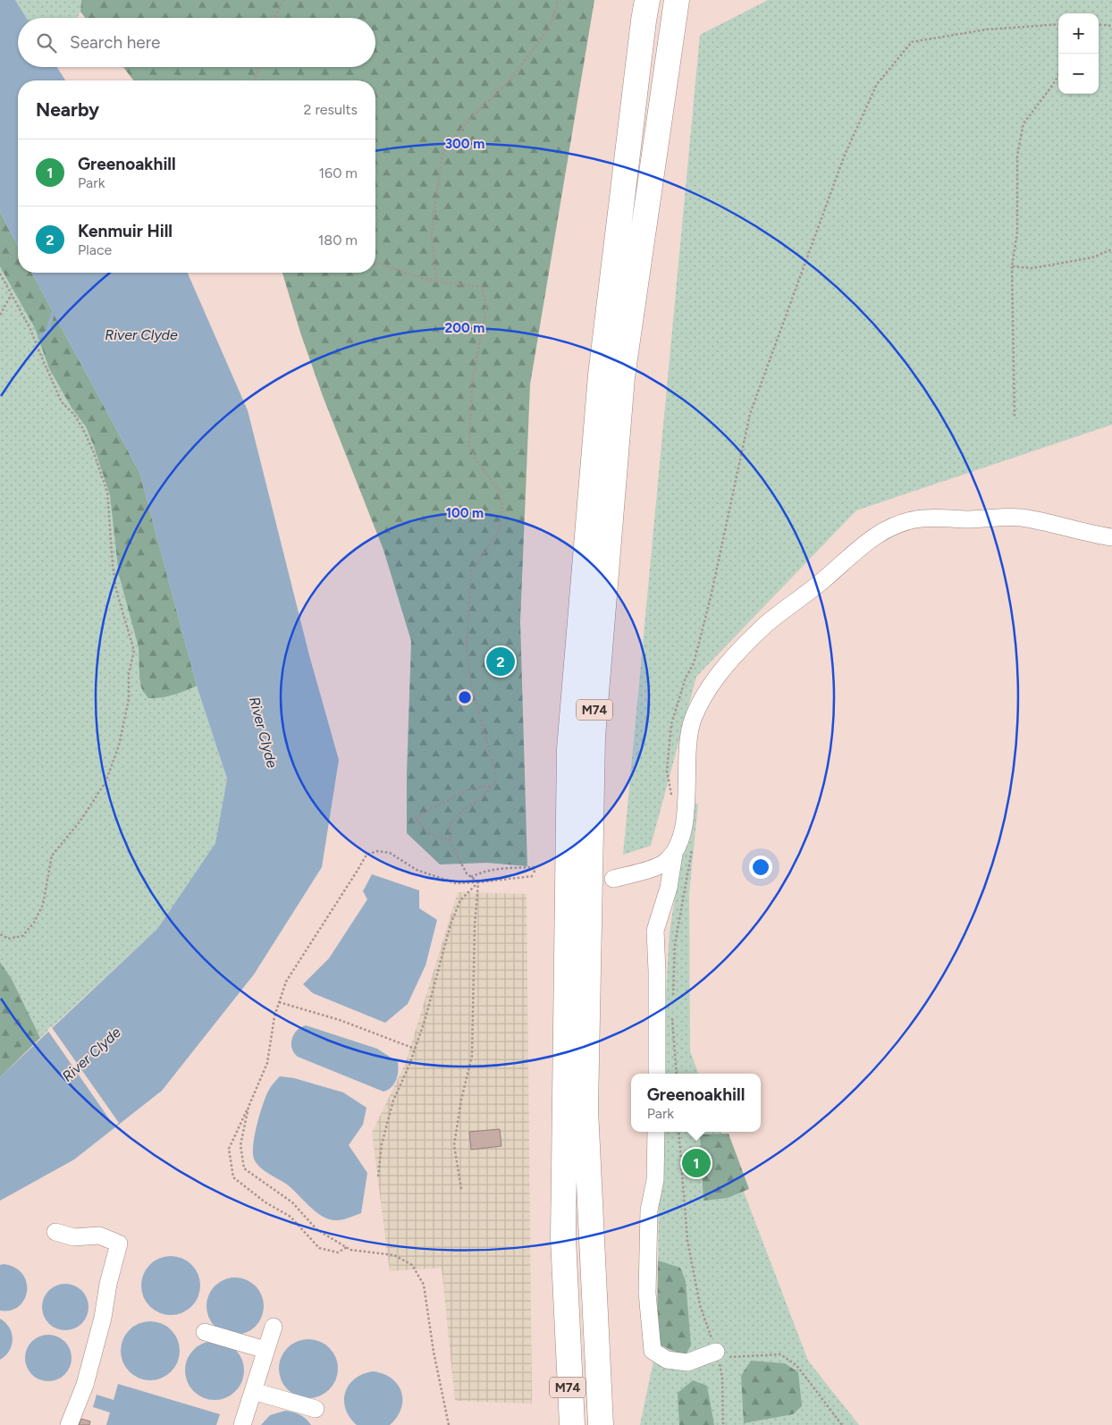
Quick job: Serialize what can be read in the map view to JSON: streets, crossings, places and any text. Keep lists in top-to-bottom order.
{
  "streets": {
    "highway": ["M74"]
  },
  "water": ["River Clyde"],
  "page": {
    "map_buttons": ["+", "−"],
    "search": "Search here",
    "heading": ["Nearby", "2 results"],
    "list": [
      {
        "mark": "1",
        "name": "Greenoakhill",
        "note": "Park",
        "value": "160 m"
      },
      {
        "mark": "2",
        "name": "Kenmuir Hill",
        "note": "Place",
        "value": "180 m"
      }
    ],
    "pins": ["2", "1"],
    "popup": ["Greenoakhill", "Park"]
  },
  "rings": ["300 m", "200 m", "100 m"]
}
